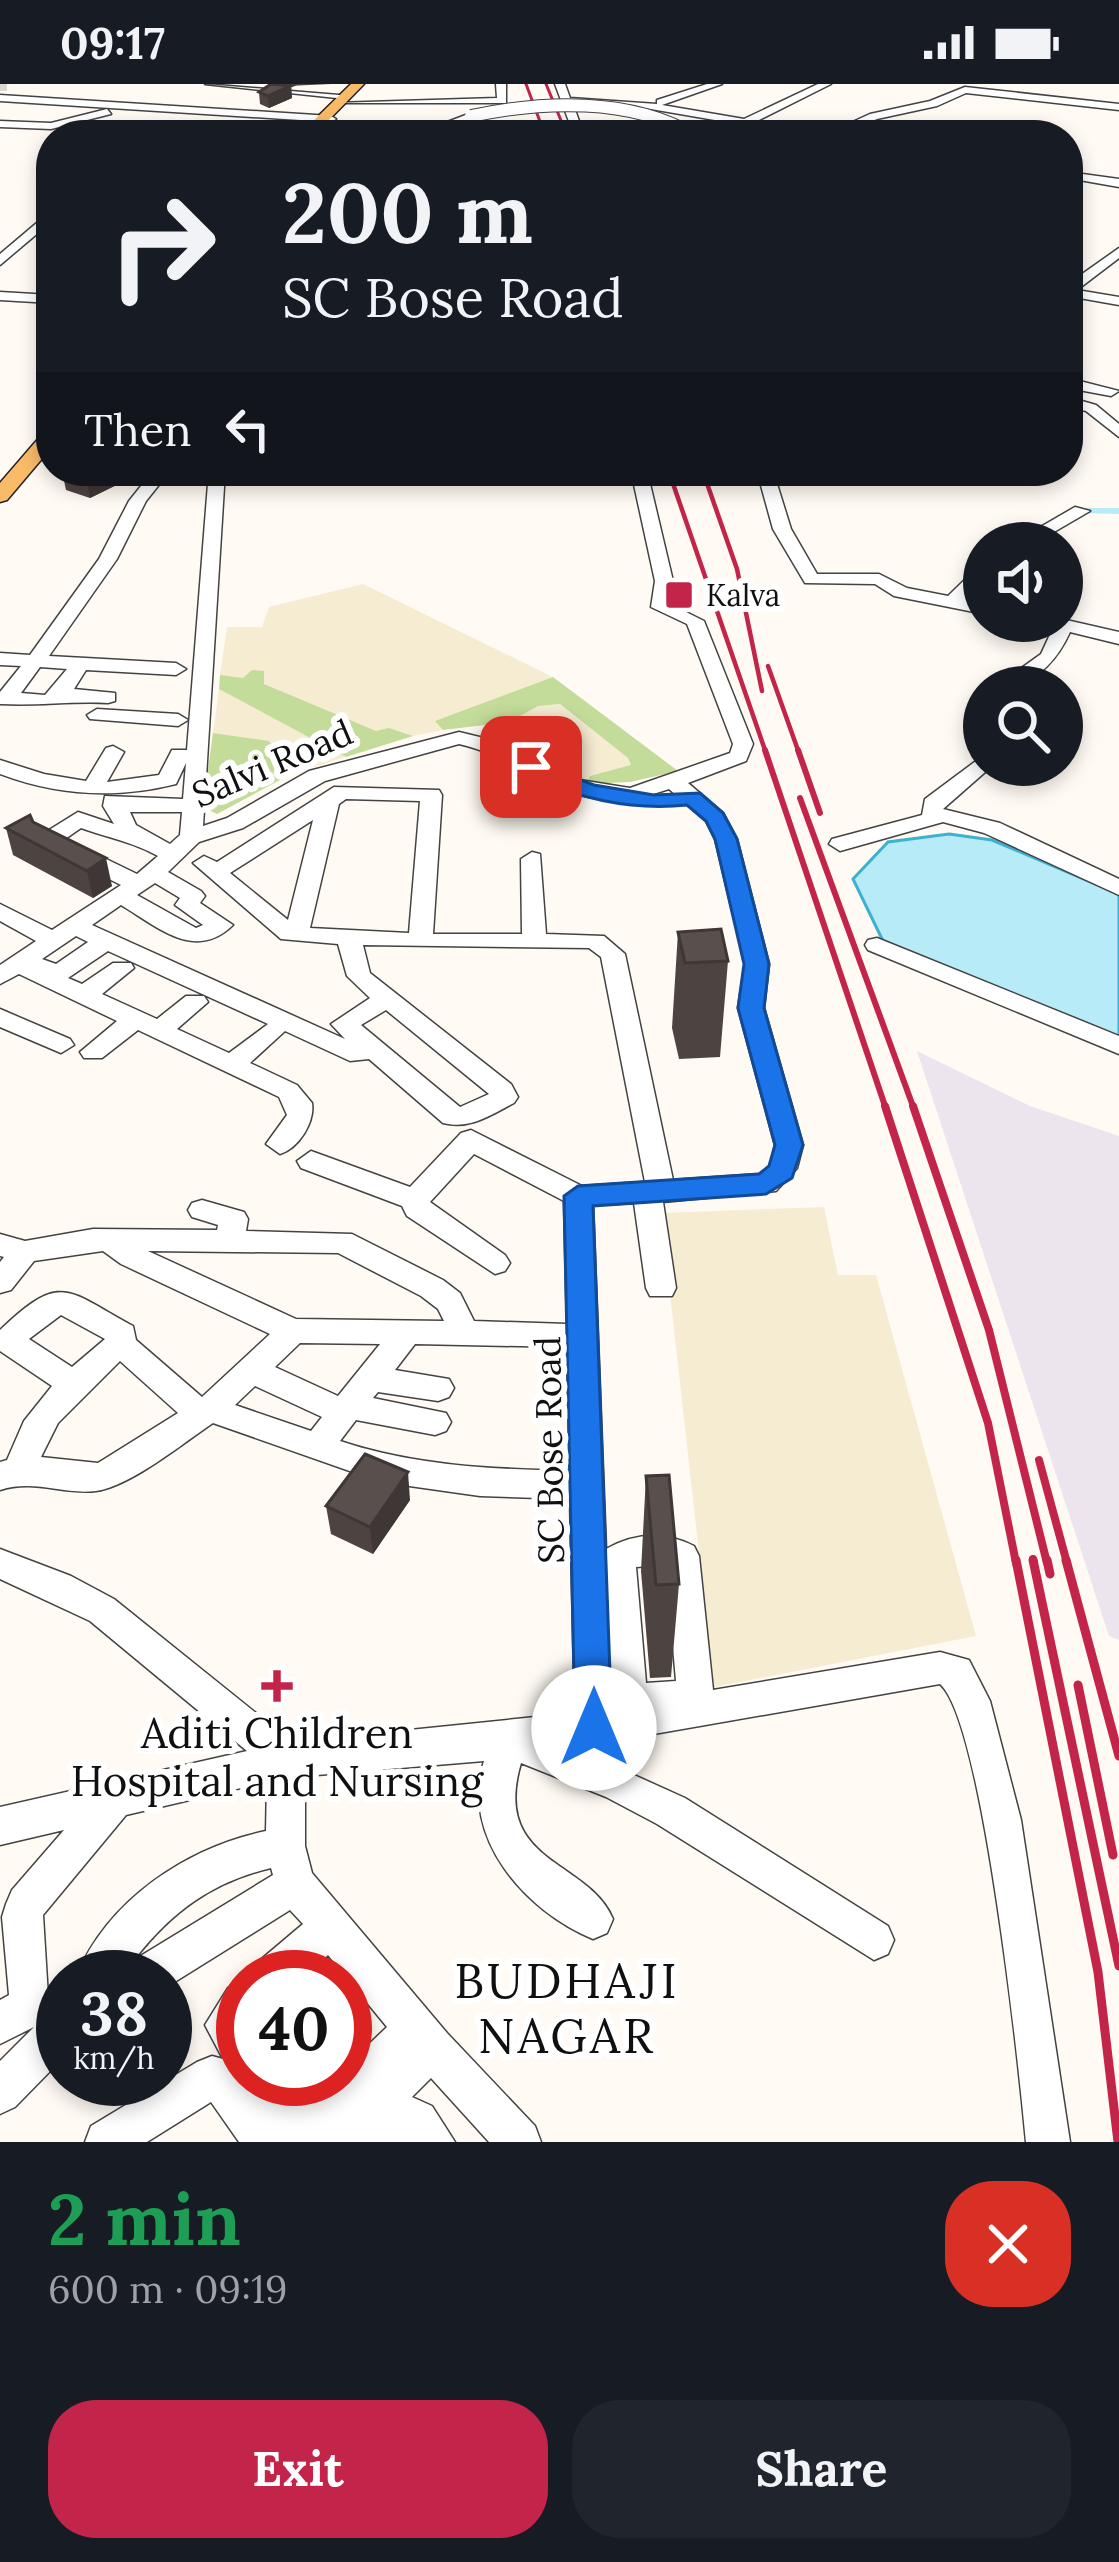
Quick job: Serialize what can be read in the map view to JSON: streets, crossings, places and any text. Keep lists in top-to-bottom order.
{
  "streets": {
    "street": ["Salvi Road", "SC Bose Road"]
  },
  "districts": ["BUDHAJI NAGAR"],
  "places": {
    "transit": ["Kalva"],
    "health": ["Aditi Children Hospital and Nursing"]
  },
  "page": {
    "status": "09:17",
    "turn": ["200 m", "SC Bose Road"],
    "then": "Then",
    "speed": "38 km/h",
    "limit": "40",
    "heading": ["2 min", "600 m · 09:19"],
    "buttons": ["Exit", "Share"]
  }
}
